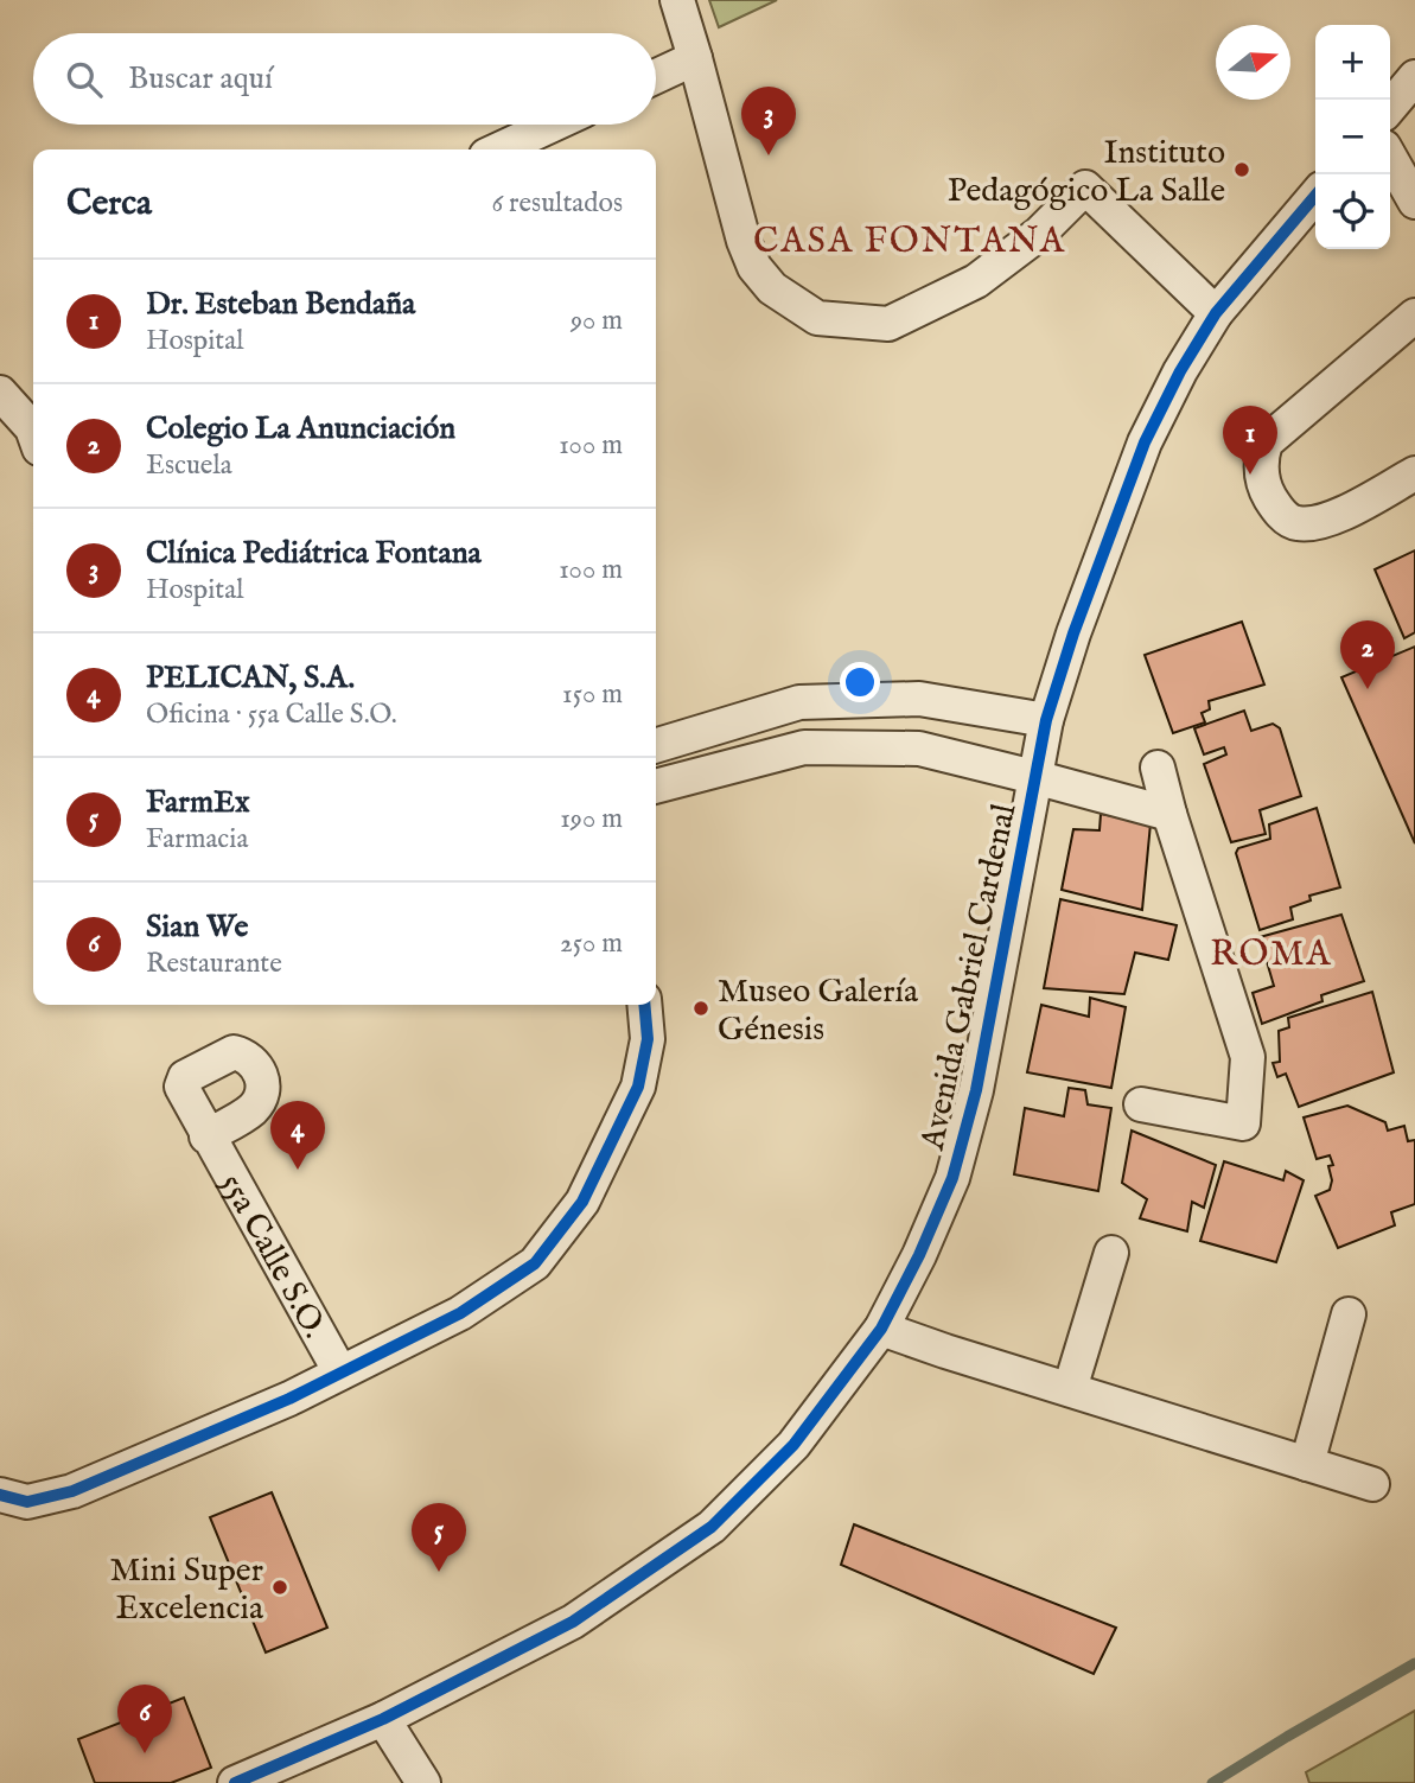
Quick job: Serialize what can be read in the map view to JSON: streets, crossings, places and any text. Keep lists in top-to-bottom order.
{
  "streets": {
    "street": ["Avenida Gabriel Cardenal", "55a Calle S.O."]
  },
  "districts": ["CASA FONTANA", "ROMA"],
  "places": ["Instituto Pedagógico La Salle", "Museo Galería Génesis", "Mini Super Excelencia"],
  "north": "right",
  "page": {
    "map_buttons": ["+", "−"],
    "search": "Buscar aquí",
    "pins": [
      "3",
      "1",
      "2",
      "4",
      "5",
      "6"
    ],
    "heading": ["Cerca", "6 resultados"],
    "list": [
      {
        "mark": "1",
        "name": "Dr. Esteban Bendaña",
        "note": "Hospital",
        "value": "90 m"
      },
      {
        "mark": "2",
        "name": "Colegio La Anunciación",
        "note": "Escuela",
        "value": "100 m"
      },
      {
        "mark": "3",
        "name": "Clínica Pediátrica Fontana",
        "note": "Hospital",
        "value": "100 m"
      },
      {
        "mark": "4",
        "name": "PELICAN, S.A.",
        "note": "Oficina · 55a Calle S.O.",
        "value": "150 m"
      },
      {
        "mark": "5",
        "name": "FarmEx",
        "note": "Farmacia",
        "value": "190 m"
      },
      {
        "mark": "6",
        "name": "Sian We",
        "note": "Restaurante",
        "value": "250 m"
      }
    ]
  }
}
